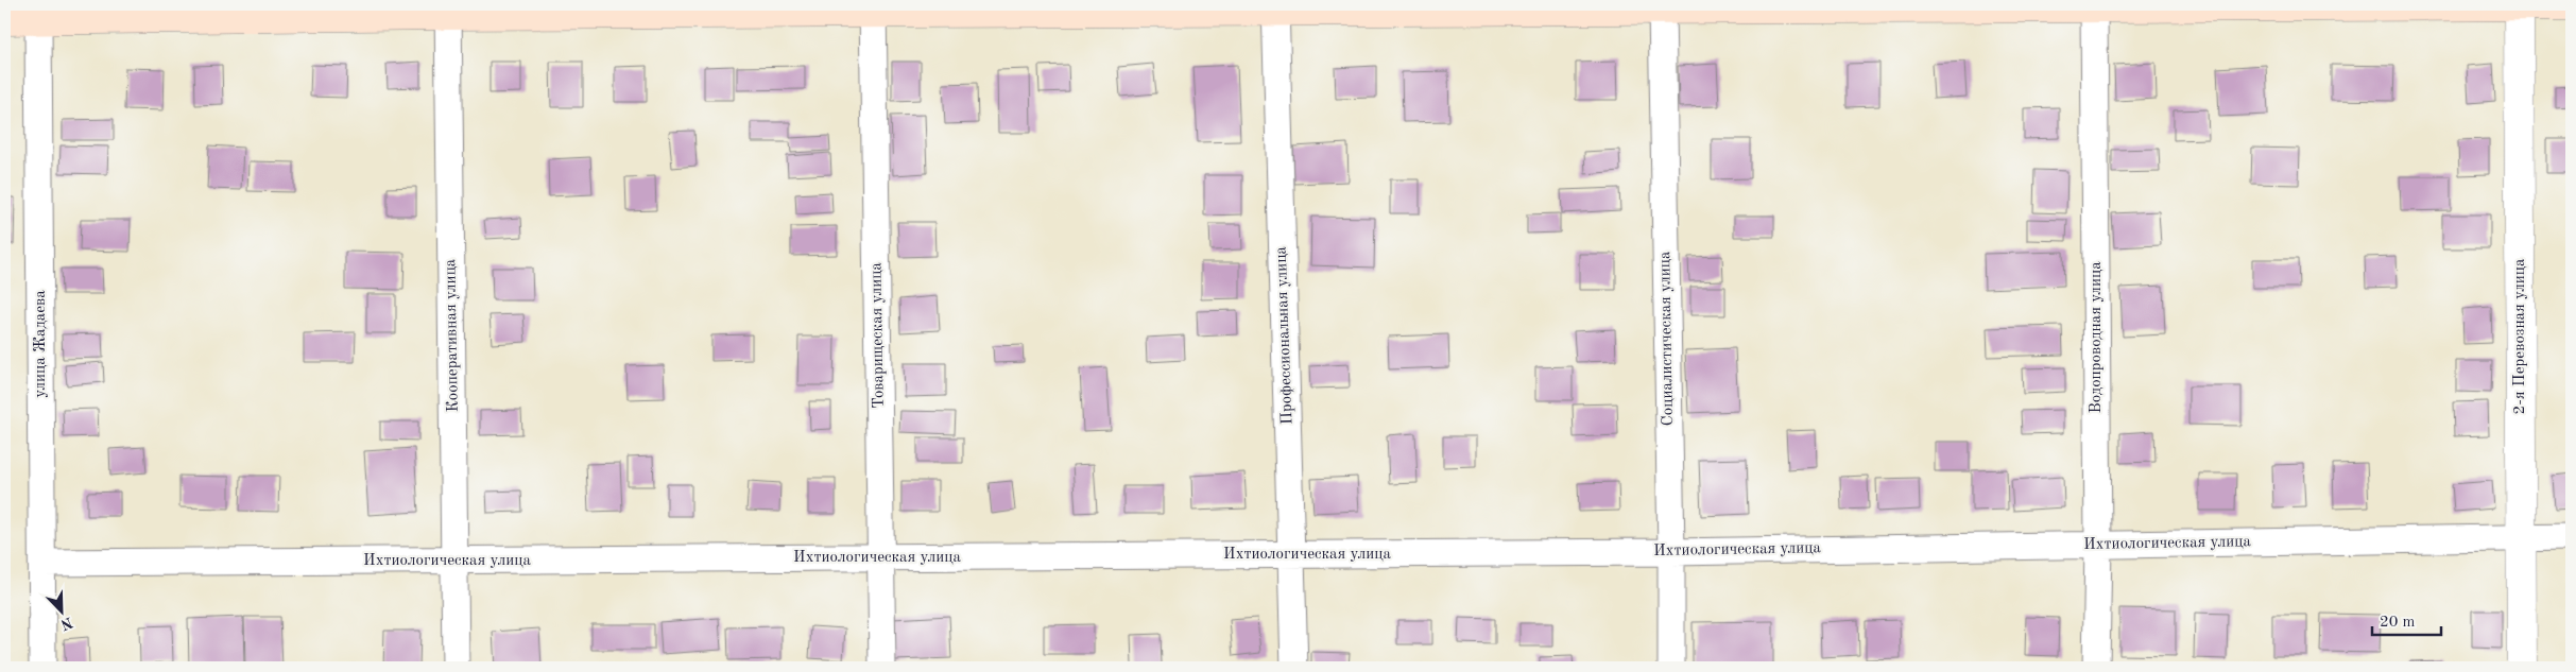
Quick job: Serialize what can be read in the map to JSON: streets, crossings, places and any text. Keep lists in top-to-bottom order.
{
  "streets": {
    "street": [
      "Кооперативная улица",
      "Товарищеская улица",
      "Профессиональная улица",
      "2-я Перевозная улица",
      "Водопроводная улица",
      "Социалистическая улица",
      "улица Жадаева",
      "Ихтиологическая улица"
    ]
  },
  "crossings": [
    ["Кооперативная улица", "Ихтиологическая улица"],
    ["Товарищеская улица", "Ихтиологическая улица"],
    ["Профессиональная улица", "Ихтиологическая улица"],
    ["2-я Перевозная улица", "Ихтиологическая улица"],
    ["Водопроводная улица", "Ихтиологическая улица"],
    ["Социалистическая улица", "Ихтиологическая улица"],
    ["улица Жадаева", "Ихтиологическая улица"]
  ],
  "scale_bar": "20 m",
  "north": "bottom right"
}
